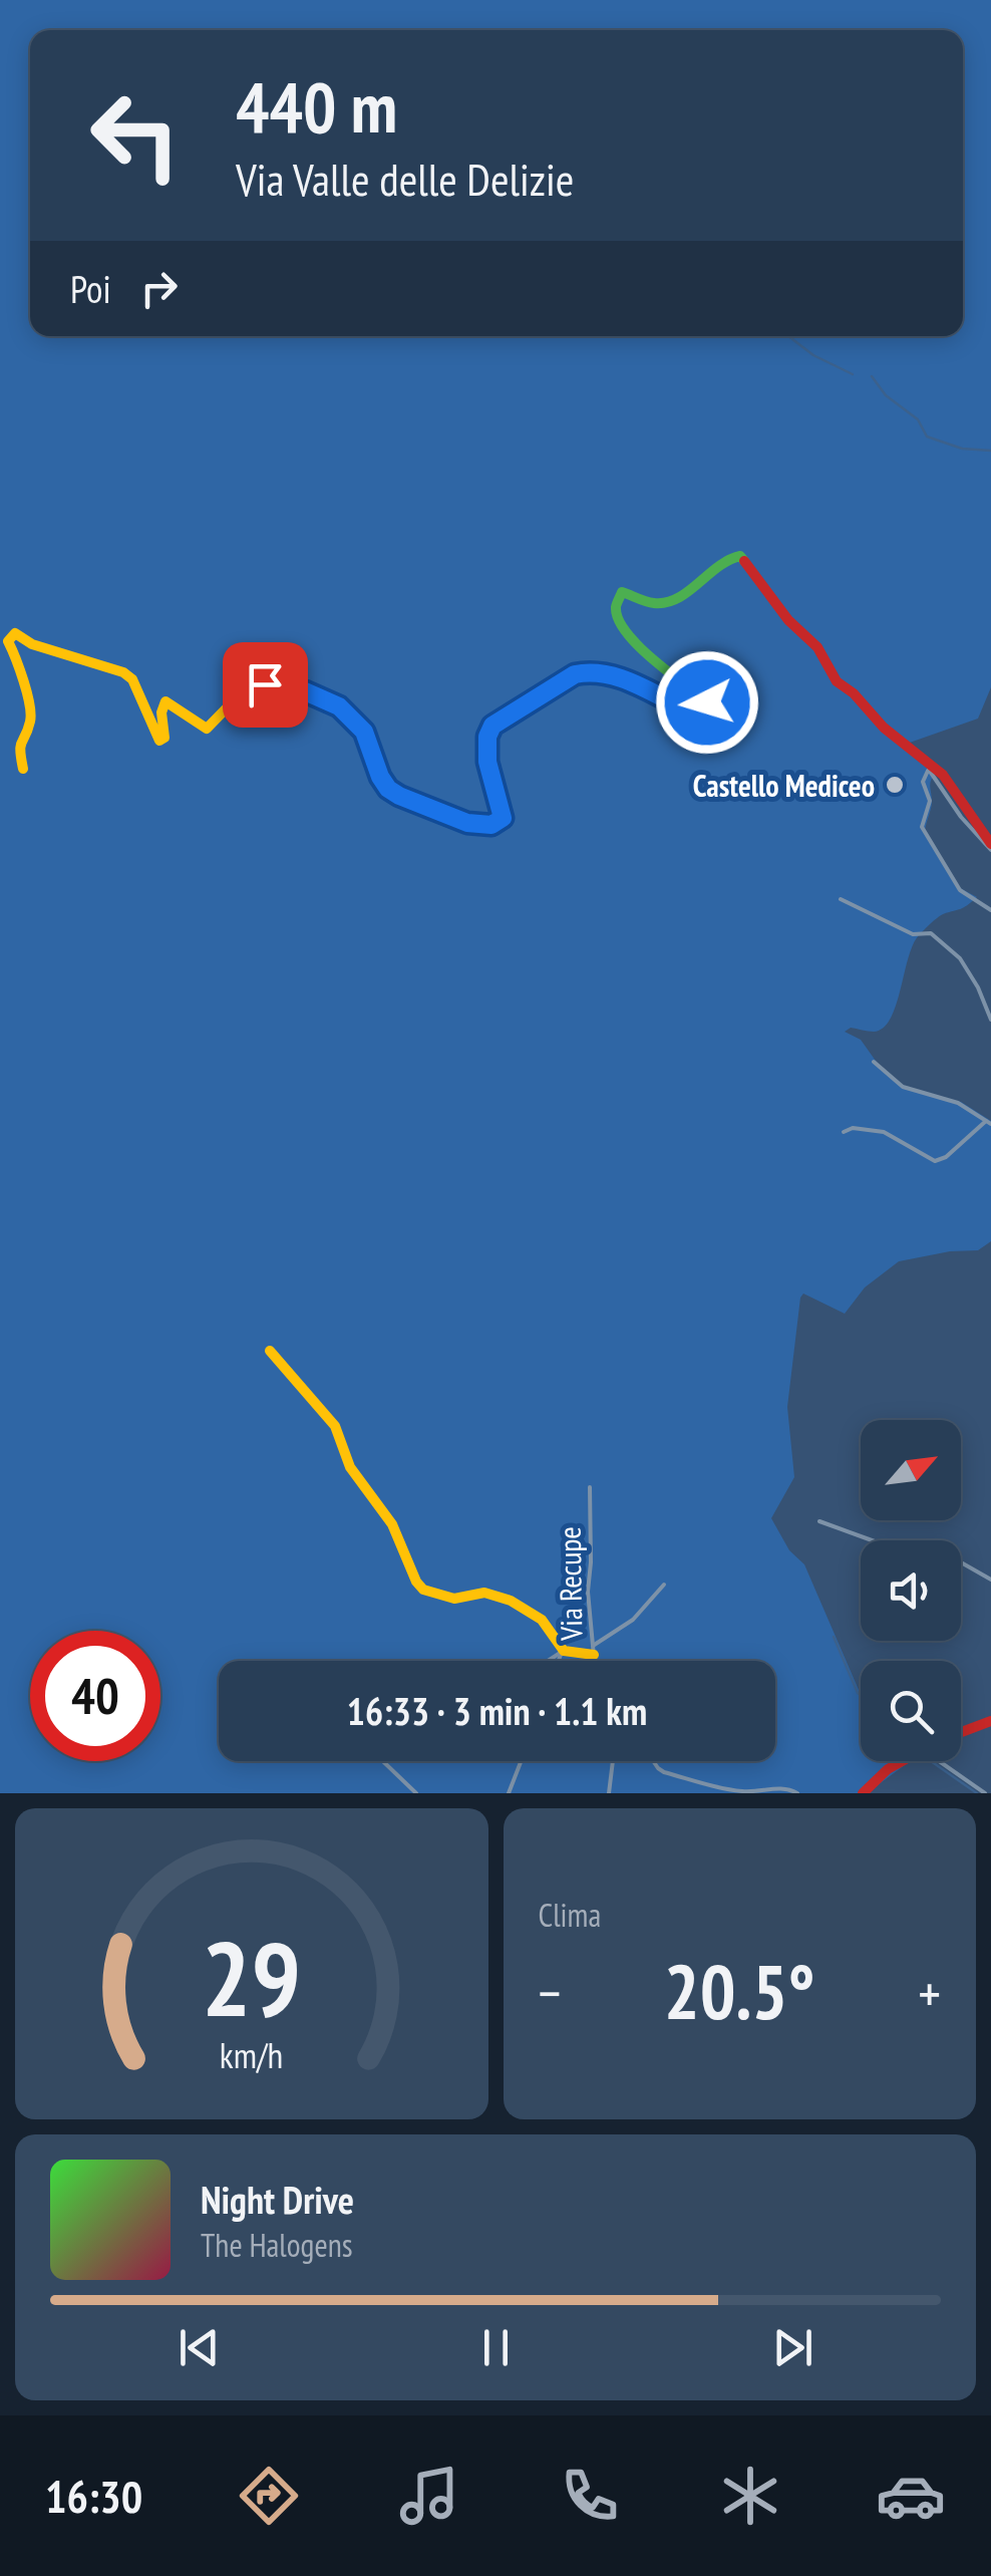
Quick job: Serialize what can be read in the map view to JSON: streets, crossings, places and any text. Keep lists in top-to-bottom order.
{
  "streets": {
    "street": ["Via Recupe"]
  },
  "places": ["Castello Mediceo"],
  "north": "top right",
  "page": {
    "turn": ["440 m", "Via Valle delle Delizie"],
    "then": "Poi",
    "limit": "40",
    "trip": "16:33 · 3 min · 1.1 km",
    "tile": "Clima",
    "heat": ["−", "20.5°", "+"],
    "song": ["Night Drive", "The Halogens"],
    "tabs": "16:30",
    "gauge": ["29", "km/h"]
  }
}
